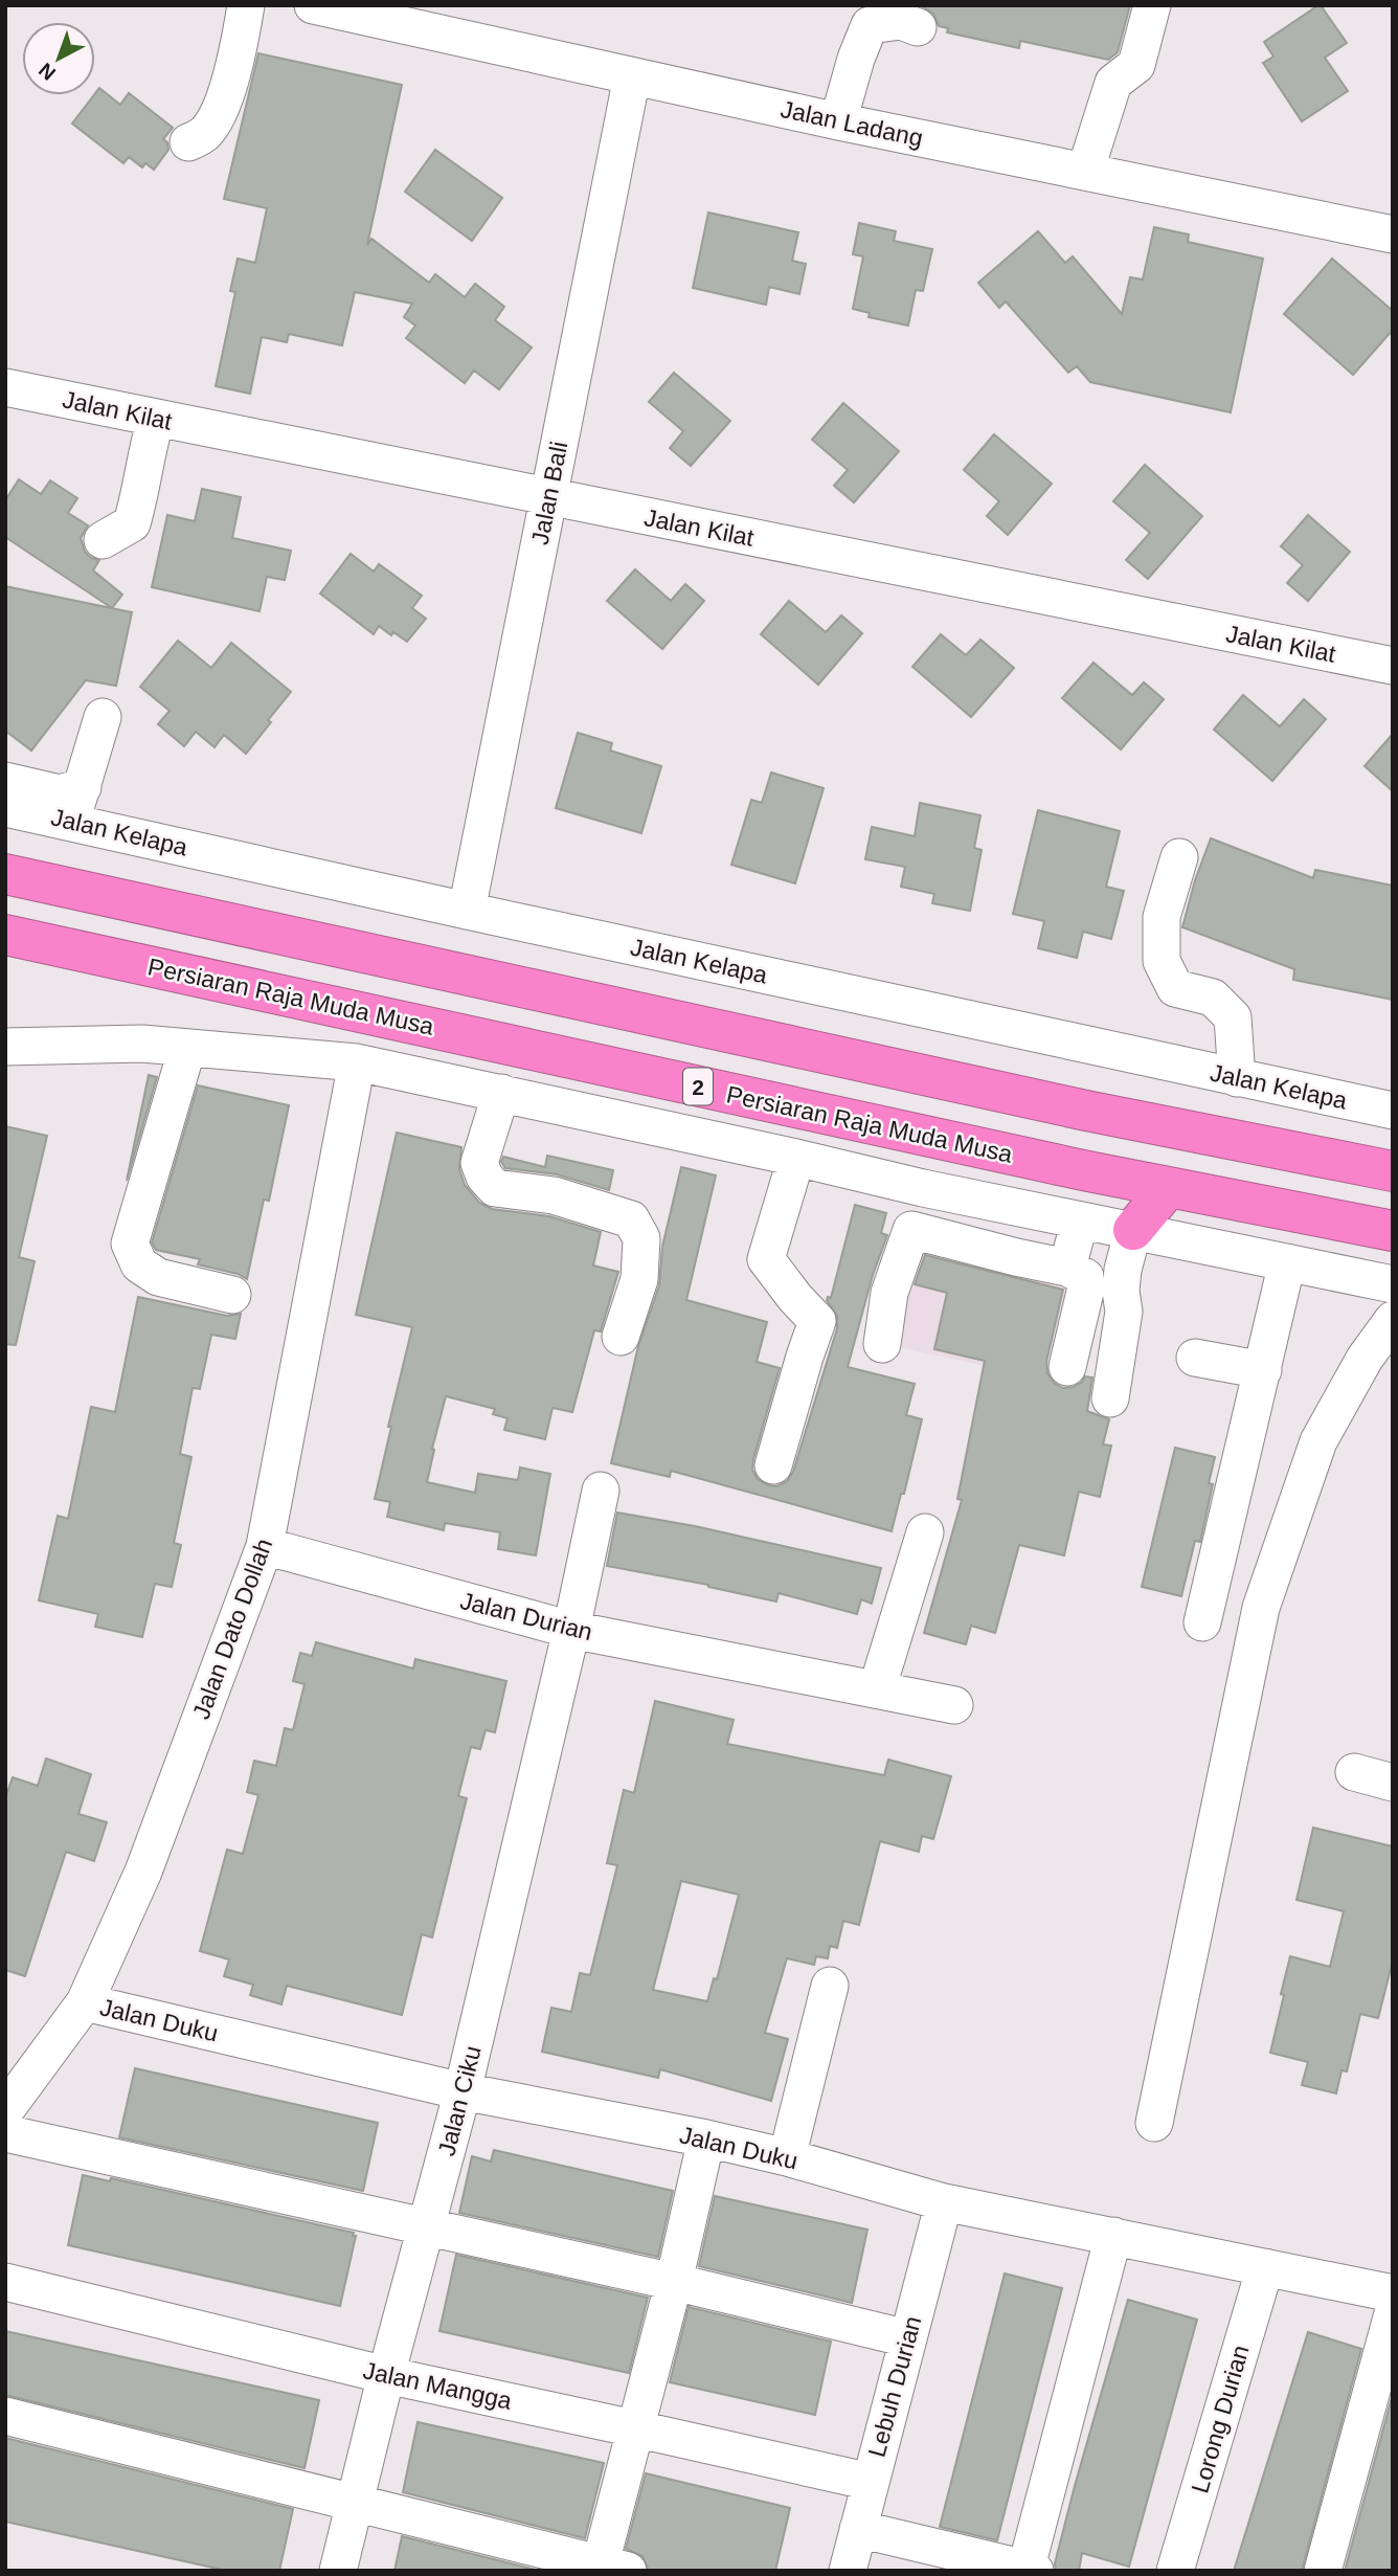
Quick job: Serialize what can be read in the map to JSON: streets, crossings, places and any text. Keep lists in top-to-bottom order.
{
  "streets": {
    "highway": ["Persiaran Raja Muda Musa", "2"],
    "street": [
      "Jalan Ladang",
      "Jalan Kilat",
      "Jalan Bali",
      "Jalan Kelapa",
      "Jalan Durian",
      "Jalan Dato Dollah",
      "Jalan Duku",
      "Jalan Ciku",
      "Jalan Mangga",
      "Lebuh Durian",
      "Lorong Durian"
    ]
  },
  "crossings": [
    ["Jalan Ladang", "Jalan Bali"],
    ["Jalan Kilat", "Jalan Bali"],
    ["Jalan Bali", "Jalan Kelapa"],
    ["Jalan Durian", "Jalan Dato Dollah"],
    ["Jalan Durian", "Jalan Ciku"],
    ["Jalan Dato Dollah", "Jalan Duku"],
    ["Jalan Duku", "Jalan Ciku"],
    ["Jalan Duku", "Lebuh Durian"],
    ["Jalan Duku", "Lorong Durian"],
    ["Jalan Ciku", "Jalan Mangga"],
    ["Jalan Mangga", "Lebuh Durian"]
  ],
  "north": "bottom left"
}
